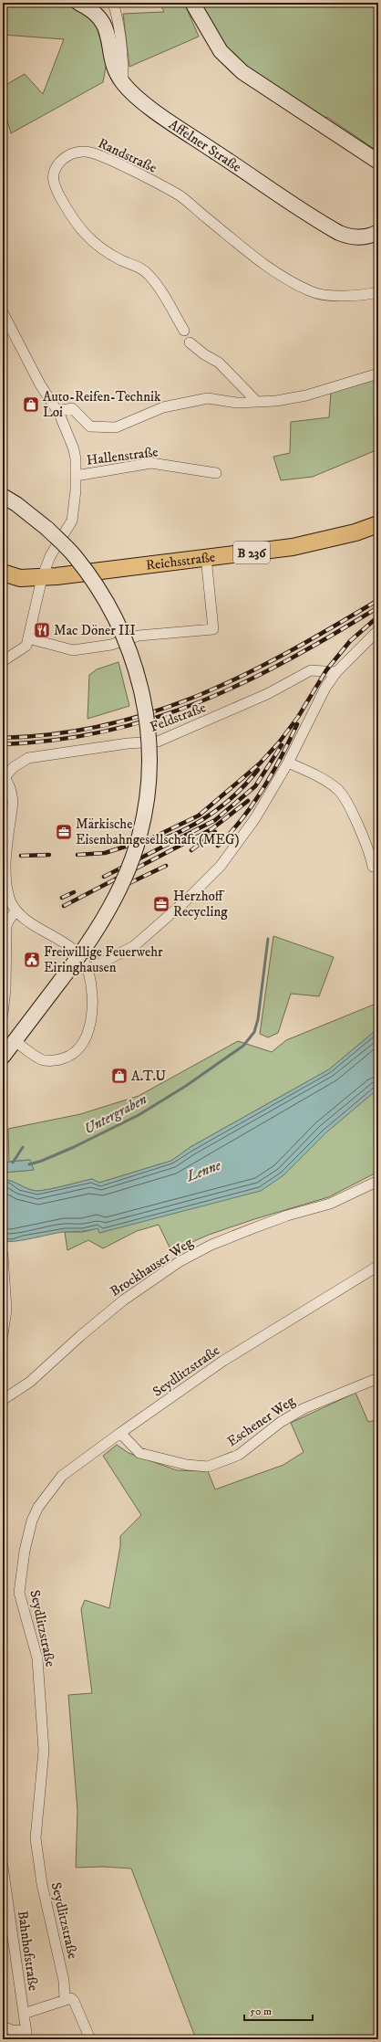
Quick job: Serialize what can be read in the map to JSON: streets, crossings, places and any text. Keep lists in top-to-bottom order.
{
  "streets": {
    "main road": ["Affelner Straße", "B 236", "Reichsstraße"],
    "street": [
      "Randstraße",
      "Hallenstraße",
      "Feldstraße",
      "Brockhauser Weg",
      "Seydlitzstraße",
      "Eschener Weg",
      "Bahnhofstraße"
    ]
  },
  "crossings": [
    ["Hallenstraße", "Reichsstraße"],
    ["Seydlitzstraße", "Eschener Weg"]
  ],
  "water": ["Untergraben", "Lenne"],
  "places": {
    "shop": ["Auto-Reifen-Technik Loi", "A.T.U"],
    "restaurant": ["Mac Döner III"],
    "office": ["Märkische Eisenbahngesellschaft (MEG)", "Herzhoff Recycling"],
    "public building": ["Freiwillige Feuerwehr Eiringhausen"]
  },
  "scale_bar": "50 m"
}
